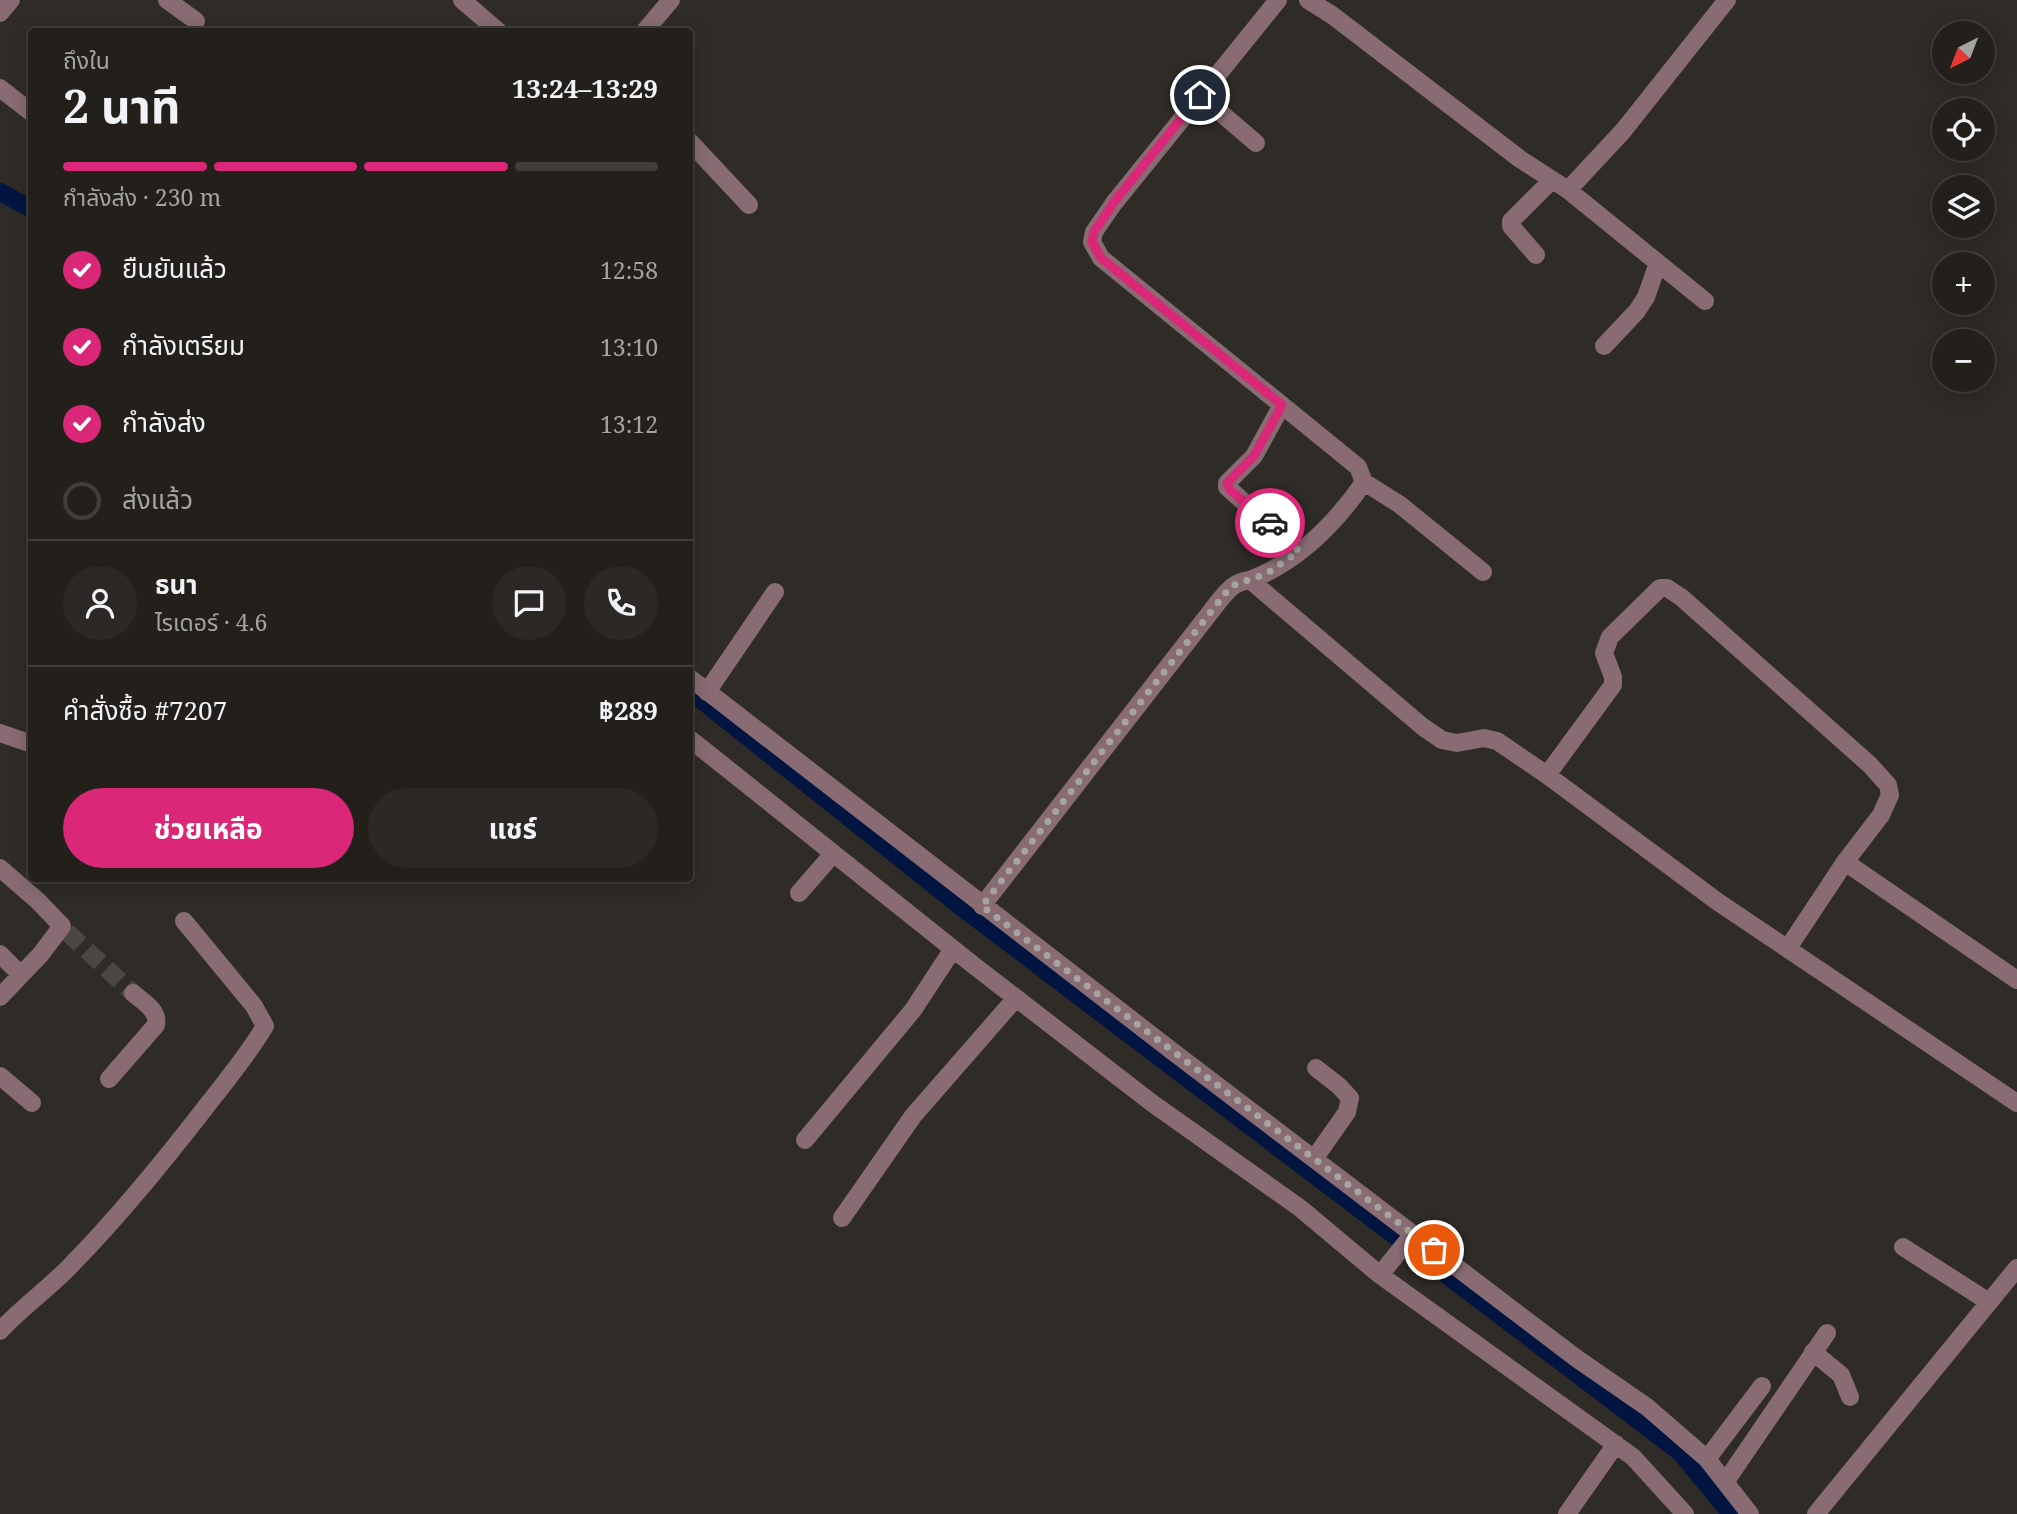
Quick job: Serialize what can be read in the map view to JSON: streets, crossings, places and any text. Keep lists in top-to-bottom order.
{
  "north": "bottom left",
  "page": {
    "map_buttons": ["+", "−"],
    "heading": ["2 นาที", "ถึงใน", "13:24–13:29"],
    "panel": [
      "ธนา",
      "ไรเดอร์ · 4.6",
      "คำสั่งซื้อ #7207",
      "฿289"
    ],
    "bar": "กำลังส่ง · 230 m",
    "list": [
      ["ยืนยันแล้ว", "12:58"],
      ["กำลังเตรียม", "13:10"],
      ["กำลังส่ง", "13:12"],
      "ส่งแล้ว"
    ],
    "buttons": ["ช่วยเหลือ", "แชร์"]
  }
}
